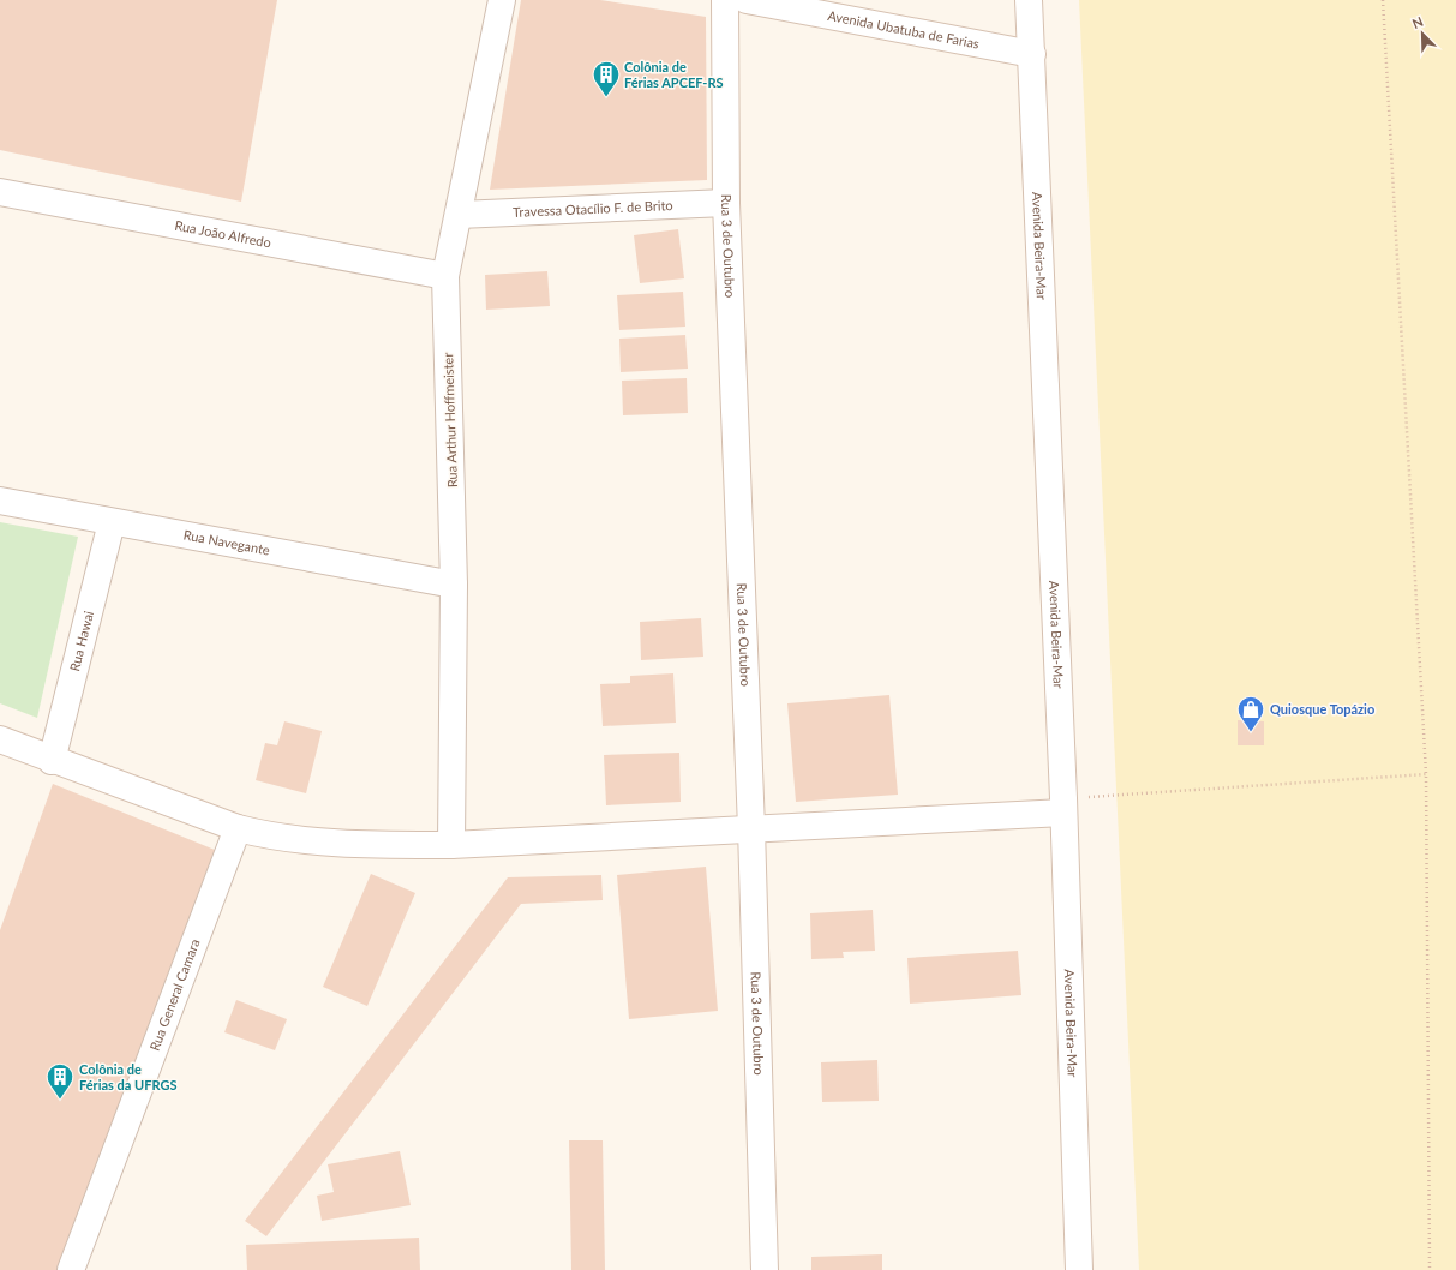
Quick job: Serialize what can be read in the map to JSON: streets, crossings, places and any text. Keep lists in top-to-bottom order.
{
  "streets": {
    "street": [
      "Avenida Ubatuba de Farias",
      "Travessa Otacílio F. de Brito",
      "Rua João Alfredo",
      "Rua 3 de Outubro",
      "Avenida Beira-Mar",
      "Rua Arthur Hoffmeister",
      "Rua Navegante",
      "Rua Hawai",
      "Rua General Camara"
    ]
  },
  "crossings": [
    ["Avenida Ubatuba de Farias", "Avenida Beira-Mar"],
    ["Travessa Otacílio F. de Brito", "Rua 3 de Outubro"],
    ["Travessa Otacílio F. de Brito", "Rua Arthur Hoffmeister"],
    ["Rua João Alfredo", "Rua Arthur Hoffmeister"],
    ["Rua Arthur Hoffmeister", "Rua Navegante"],
    ["Rua Navegante", "Rua Hawai"]
  ],
  "places": {
    "building": ["Colônia de Férias APCEF-RS", "Colônia de Férias da UFRGS"],
    "shop": ["Quiosque Topázio"]
  },
  "north": "top left"
}
